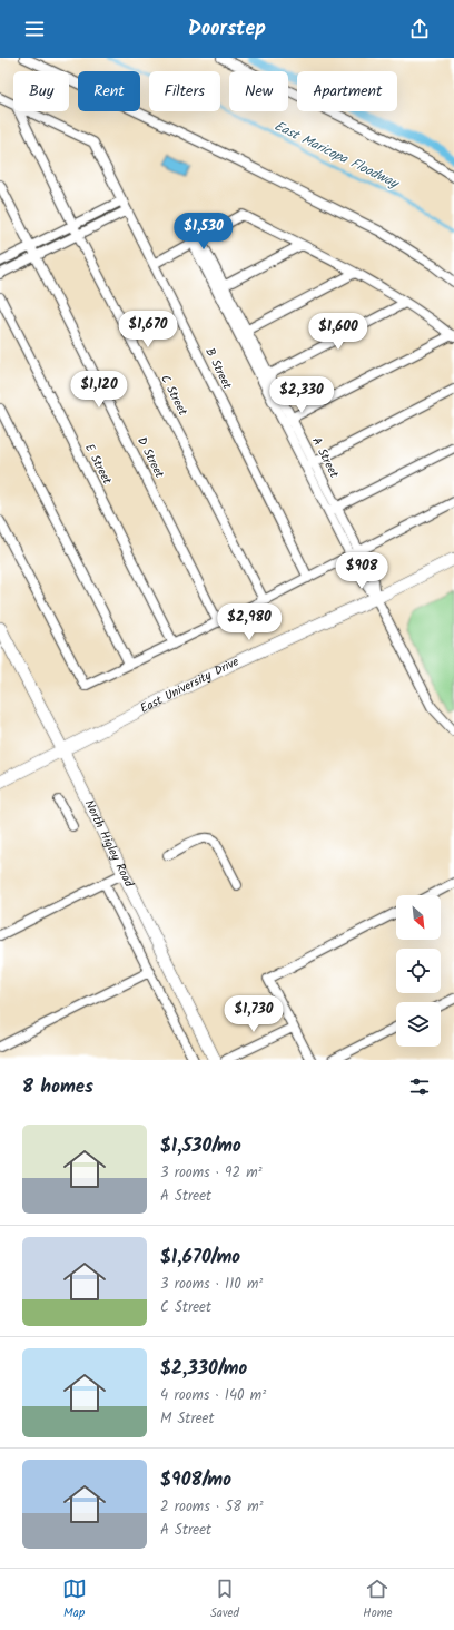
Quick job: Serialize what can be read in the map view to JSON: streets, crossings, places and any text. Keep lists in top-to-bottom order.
{
  "streets": {
    "main road": ["East University Drive", "North Higley Road"],
    "street": [
      "B Street",
      "C Street",
      "D Street",
      "A Street",
      "E Street"
    ]
  },
  "crossings": [
    ["A Street", "East University Drive"],
    ["East University Drive", "North Higley Road"]
  ],
  "water": ["East Maricopa Floodway"],
  "north": "bottom right",
  "page": {
    "header": "Doorstep",
    "chip": [
      "Buy",
      "Rent",
      "Filters",
      "New",
      "Apartment"
    ],
    "price": [
      "$1,530",
      "$1,670",
      "$1,600",
      "$1,120",
      "$2,330",
      "$908",
      "$2,980",
      "$1,730"
    ],
    "heading": "8 homes",
    "list": [
      {
        "name": "$1,530/mo",
        "note": "3 rooms · 92 m² · A Street"
      },
      {
        "name": "$1,670/mo",
        "note": "3 rooms · 110 m² · C Street"
      },
      {
        "name": "$2,330/mo",
        "note": "4 rooms · 140 m² · M Street"
      },
      {
        "name": "$908/mo",
        "note": "2 rooms · 58 m² · A Street"
      }
    ],
    "tabs": ["Map", "Saved", "Home"]
  }
}
